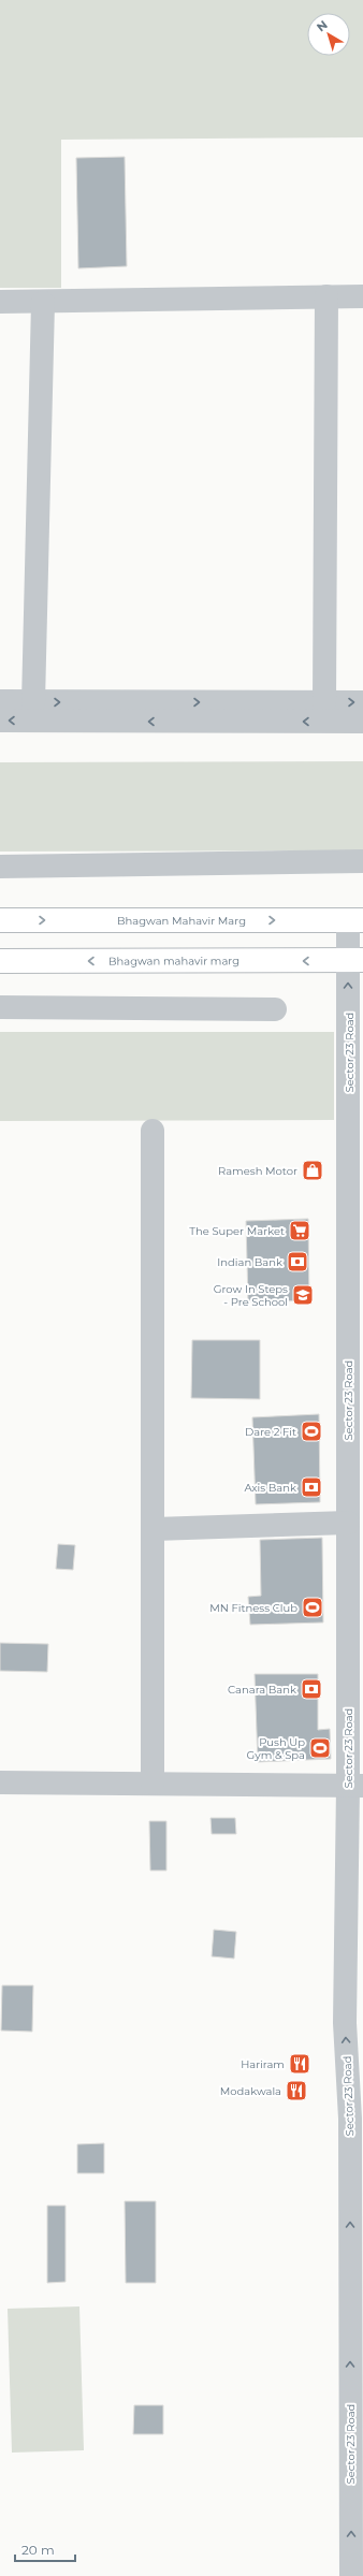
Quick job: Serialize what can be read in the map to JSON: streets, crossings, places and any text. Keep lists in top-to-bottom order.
{
  "streets": {
    "main road": ["Bhagwan Mahavir Marg", "Bhagwan mahavir marg"],
    "street": ["Sector 23 Road"]
  },
  "crossings": [
    ["Bhagwan Mahavir Marg", "Sector 23 Road"],
    ["Bhagwan mahavir marg", "Sector 23 Road"]
  ],
  "one_way": ["Bhagwan Mahavir Marg", "Bhagwan mahavir marg", "Sector 23 Road"],
  "places": {
    "shop": ["Ramesh Motor"],
    "supermarket": ["The Super Market"],
    "bank": ["Indian Bank", "Axis Bank", "Canara Bank"],
    "school or university": ["Grow In Steps - Pre School"],
    "sports": ["Dare 2 Fit", "MN Fitness Club", "Push Up Gym & Spa"],
    "restaurant": ["Hariram", "Modakwala"]
  },
  "scale_bar": "20 m",
  "north": "top left"
}
